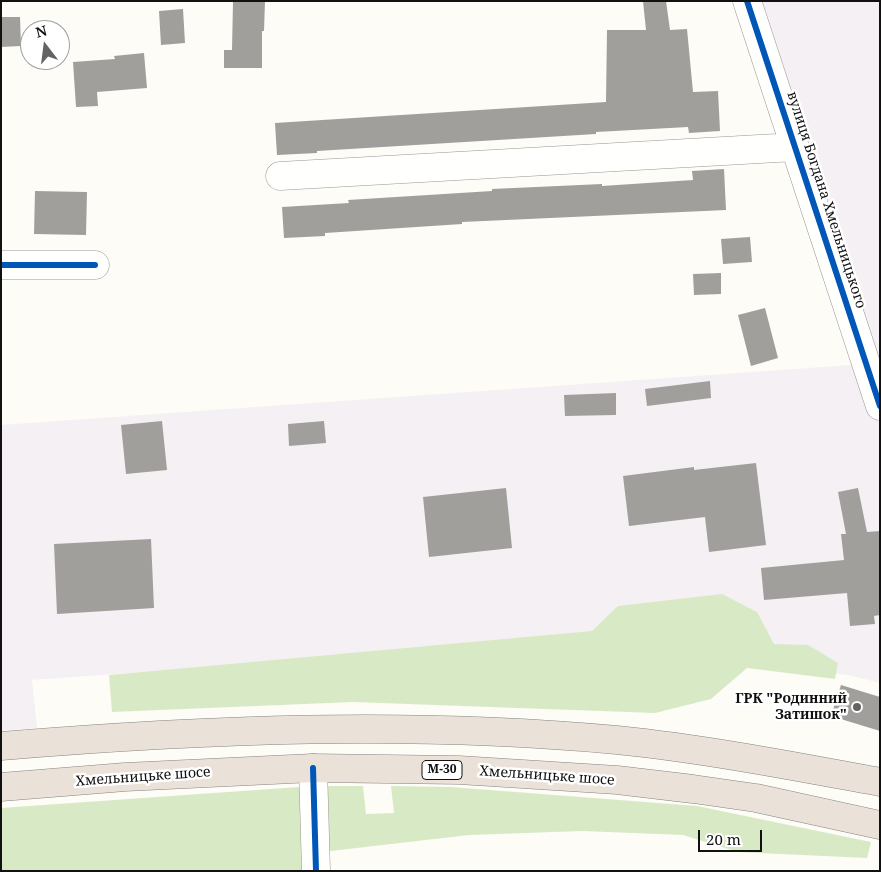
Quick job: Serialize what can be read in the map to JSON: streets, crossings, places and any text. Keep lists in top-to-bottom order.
{
  "streets": {
    "highway": ["М-30", "Хмельницьке шосе"],
    "street": ["вулиця Богдана Хмельницького"]
  },
  "places": ["ГРК \"Родинний Затишок\""],
  "scale_bar": "20 m",
  "north": "top"
}
